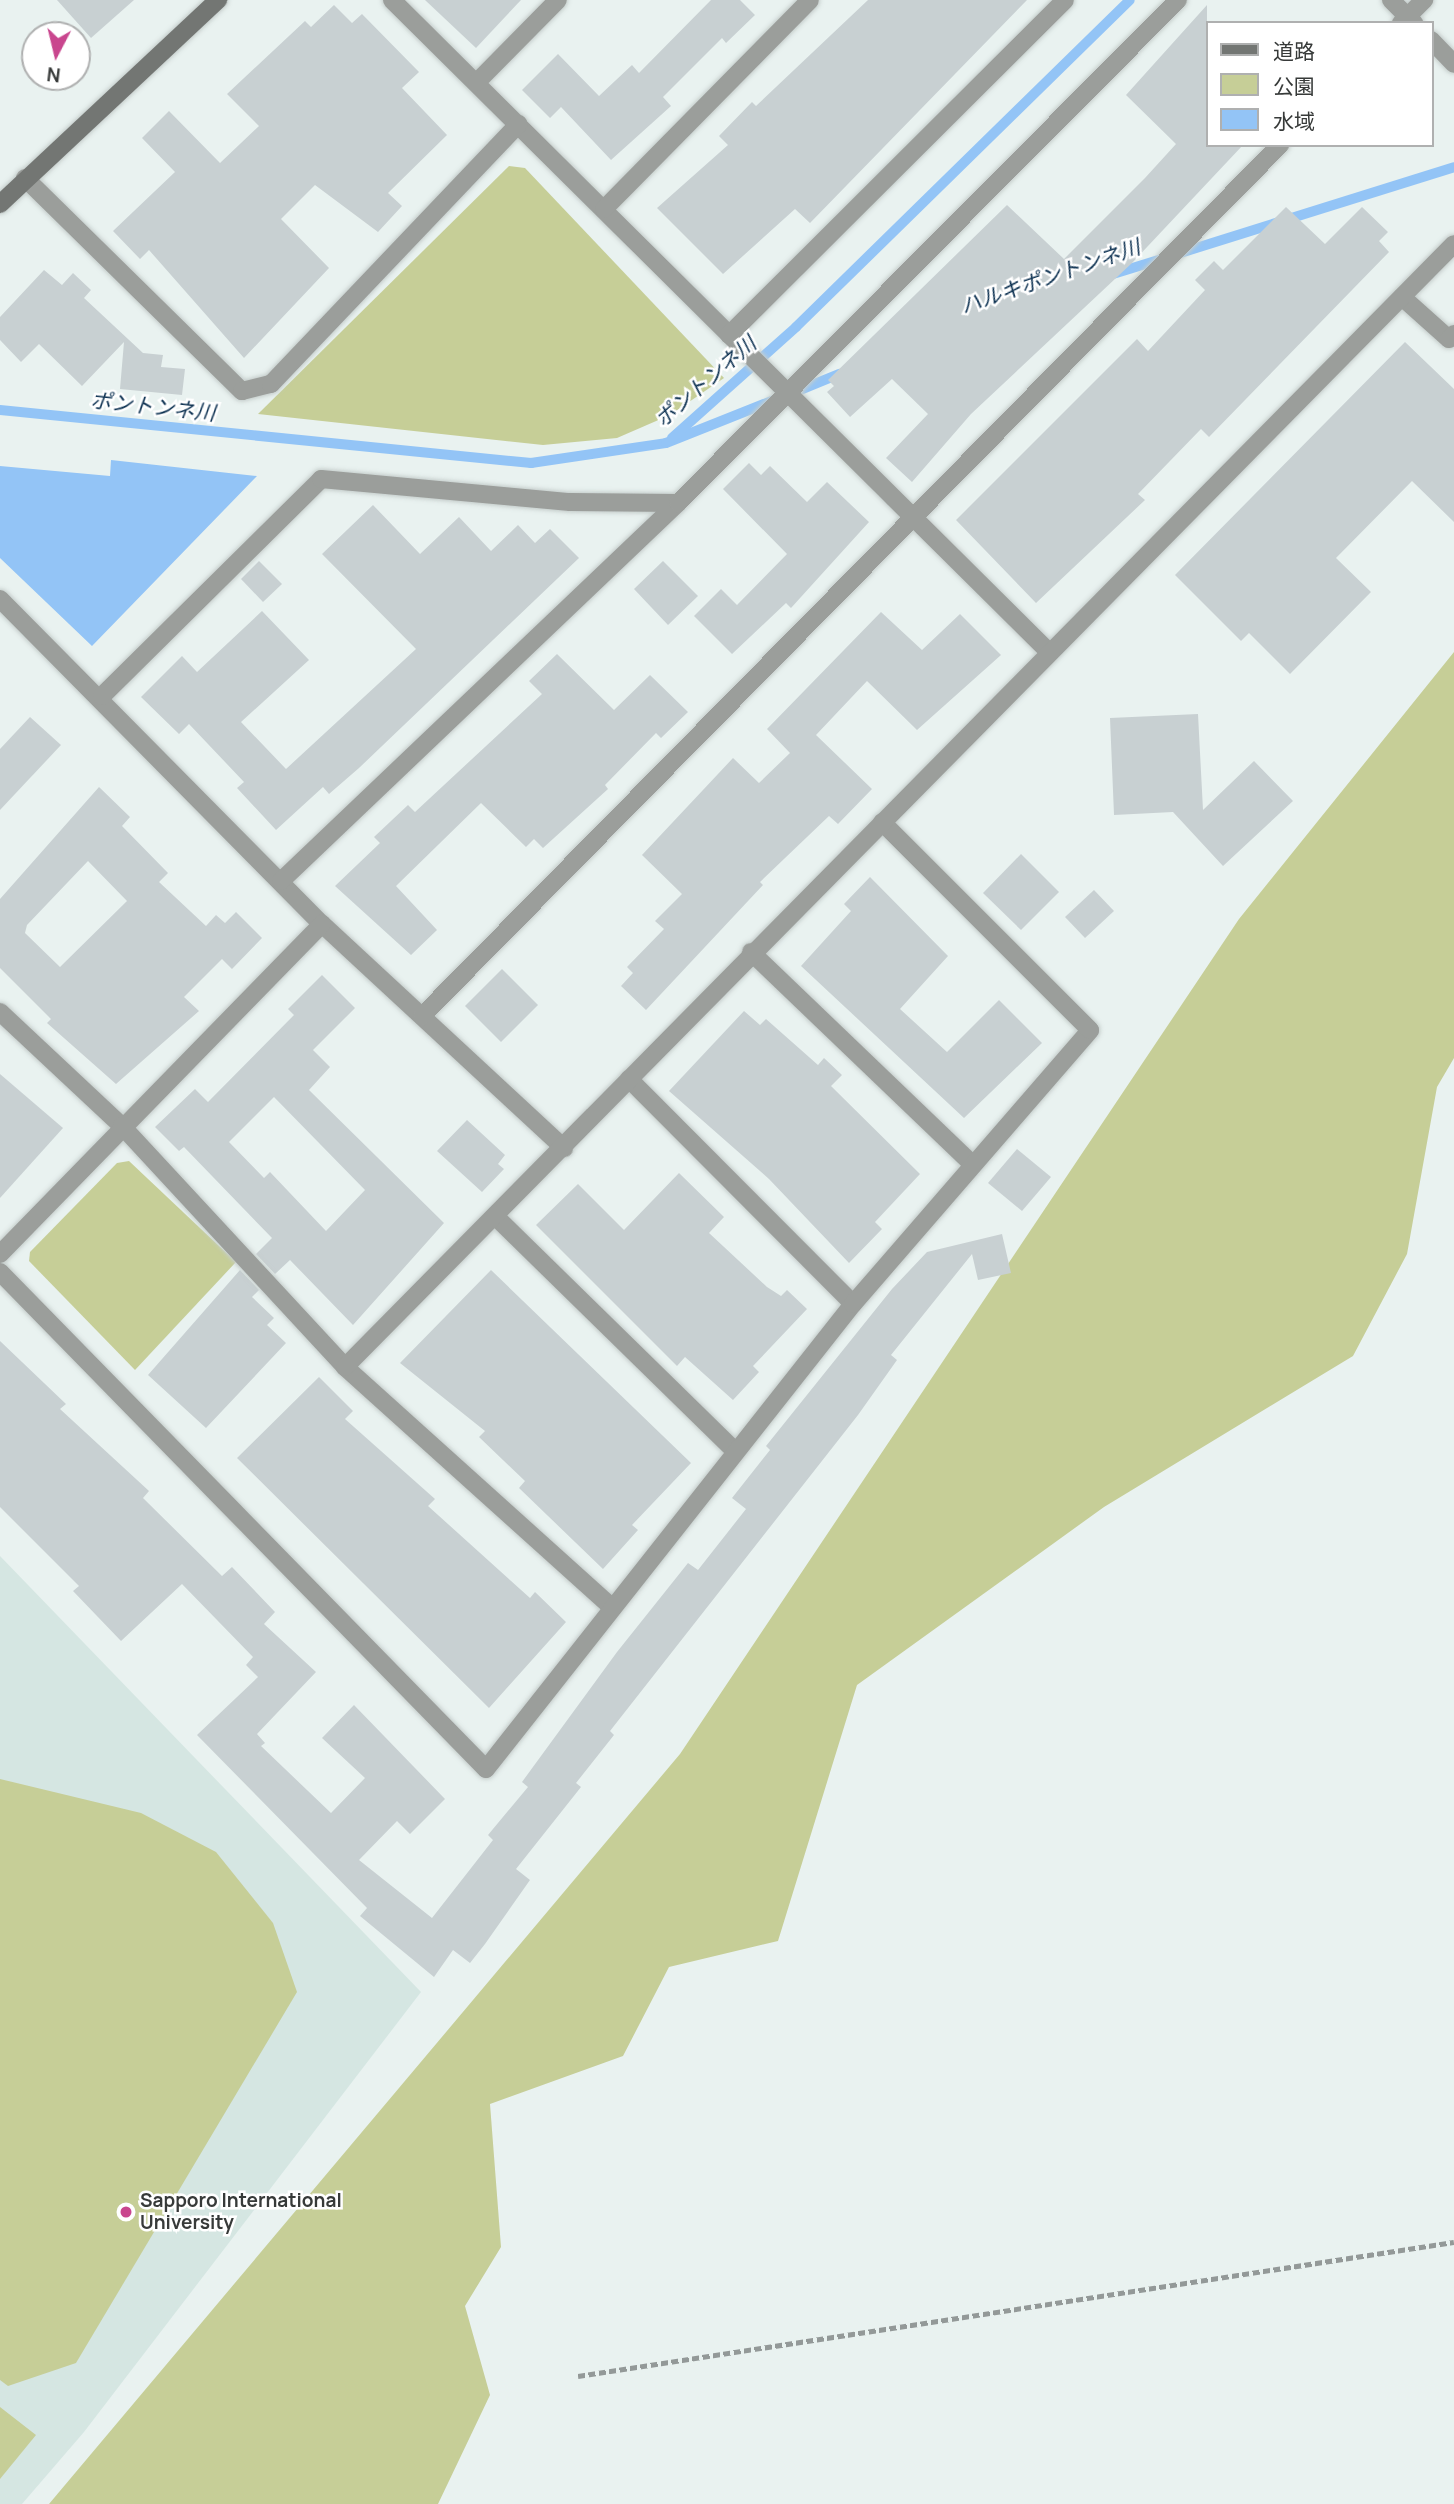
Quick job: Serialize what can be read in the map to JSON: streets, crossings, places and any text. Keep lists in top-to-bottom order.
{
  "water": ["ハルキポントンネ川", "ポントンネ川"],
  "places": ["Sapporo International University"],
  "legend": ["道路", "公園", "水域"],
  "north": "bottom"
}
